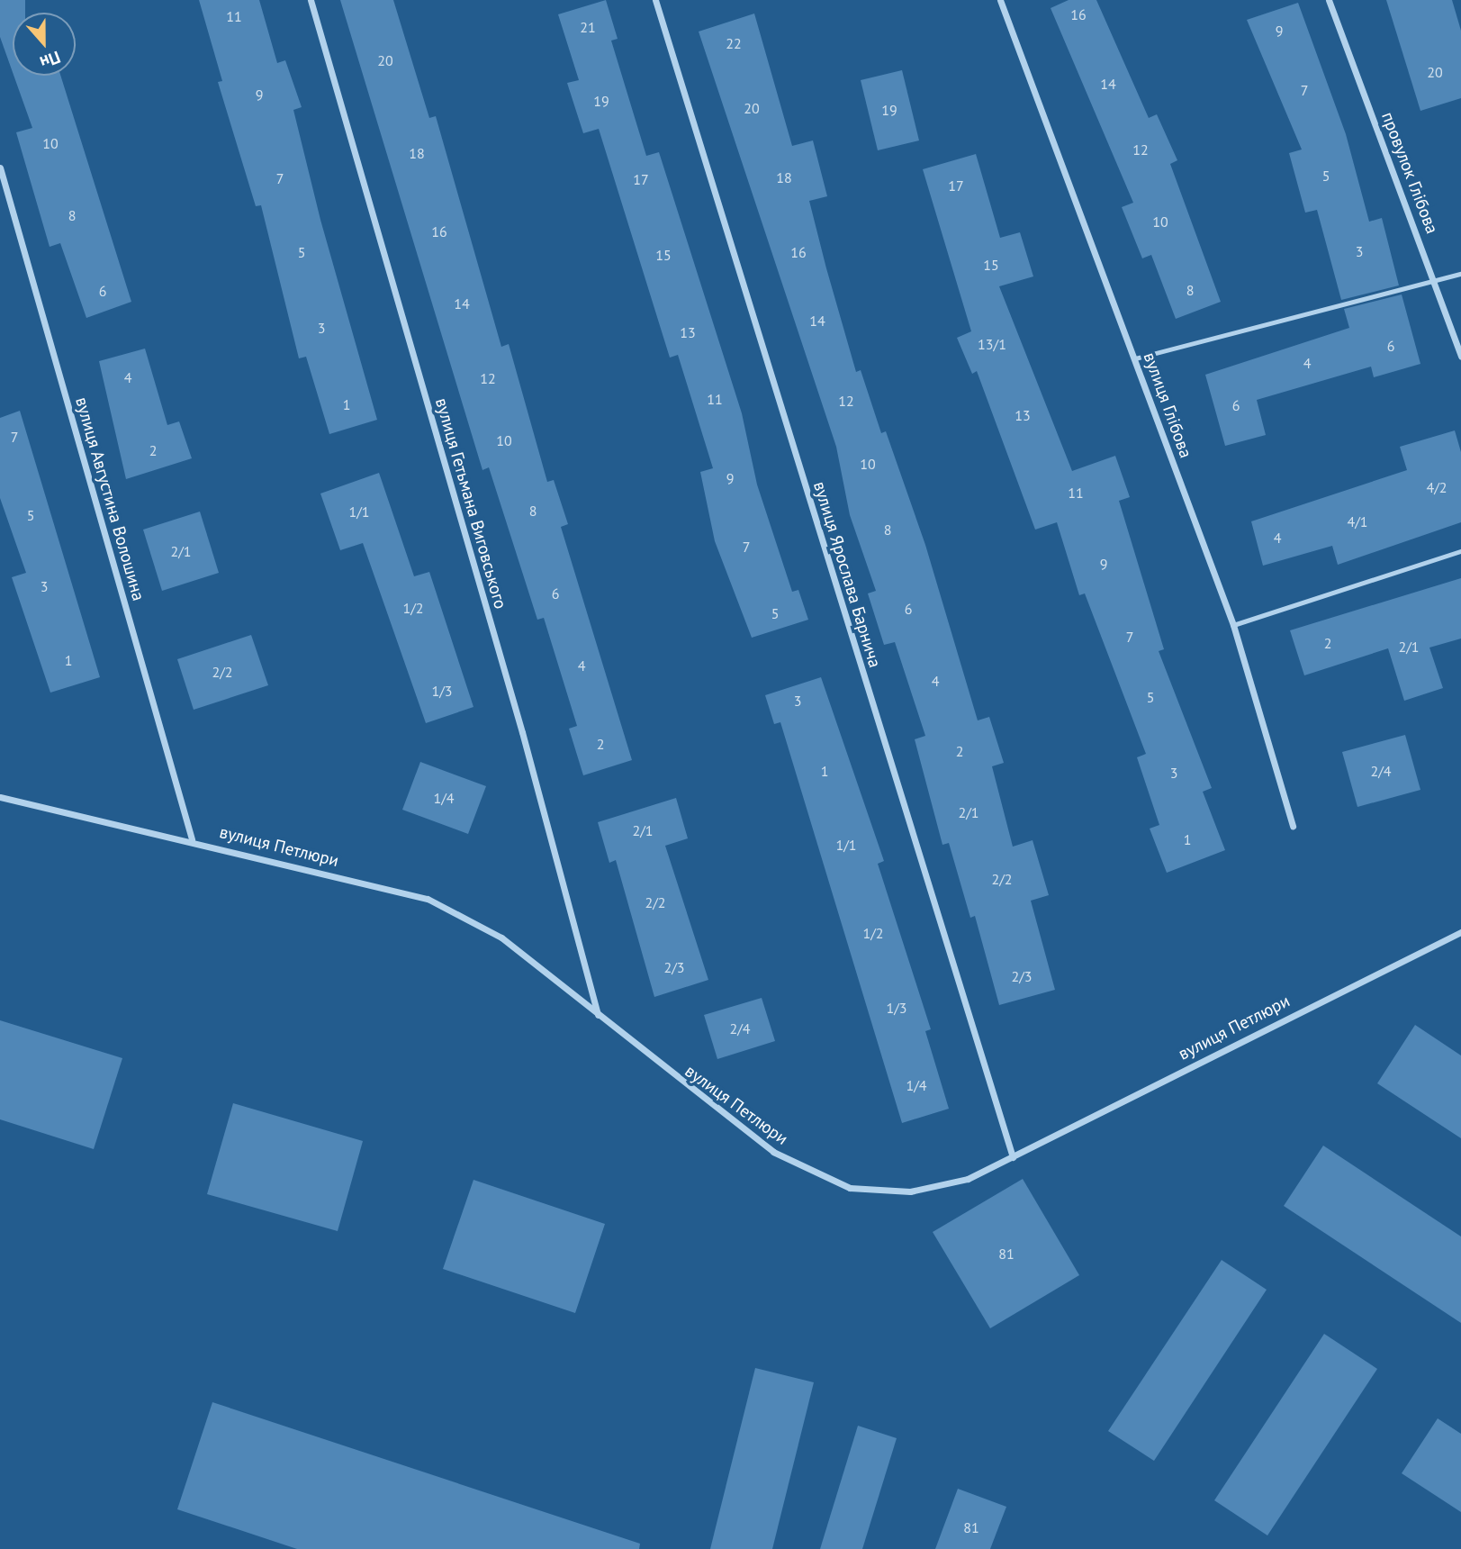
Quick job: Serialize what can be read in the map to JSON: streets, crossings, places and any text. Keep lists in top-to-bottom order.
{
  "streets": {
    "street": [
      "провулок Глібова",
      "вулиця Глібова",
      "вулиця Августина Волошина",
      "вулиця Гетьмана Виговського",
      "вулиця Ярослава Барнича",
      "вулиця Петлюри"
    ]
  },
  "crossings": [
    ["вулиця Августина Волошина", "вулиця Петлюри"],
    ["вулиця Гетьмана Виговського", "вулиця Петлюри"],
    ["вулиця Ярослава Барнича", "вулиця Петлюри"]
  ],
  "house_numbers": [
    "16",
    "11",
    "21",
    "9",
    "22",
    "20",
    "20",
    "14",
    "7",
    "9",
    "19",
    "20",
    "19",
    "10",
    "12",
    "18",
    "5",
    "18",
    "7",
    "17",
    "17",
    "8",
    "10",
    "16",
    "3",
    "5",
    "16",
    "15",
    "15",
    "8",
    "6",
    "14",
    "14",
    "3",
    "13",
    "13/1",
    "6",
    "4",
    "4",
    "12",
    "11",
    "12",
    "1",
    "6",
    "13",
    "7",
    "10",
    "2",
    "10",
    "9",
    "4/2",
    "11",
    "8",
    "1/1",
    "5",
    "4/1",
    "8",
    "4",
    "7",
    "2/1",
    "9",
    "3",
    "6",
    "1/2",
    "6",
    "5",
    "7",
    "2",
    "2/1",
    "1",
    "4",
    "2/2",
    "4",
    "1/3",
    "5",
    "3",
    "2",
    "2",
    "1",
    "2/4",
    "3",
    "1/4",
    "2/1",
    "2/1",
    "1",
    "1/1",
    "2/2",
    "2/2",
    "1/2",
    "2/3",
    "2/3",
    "1/3",
    "2/4",
    "1/4",
    "81",
    "81"
  ],
  "north": "bottom"
}
